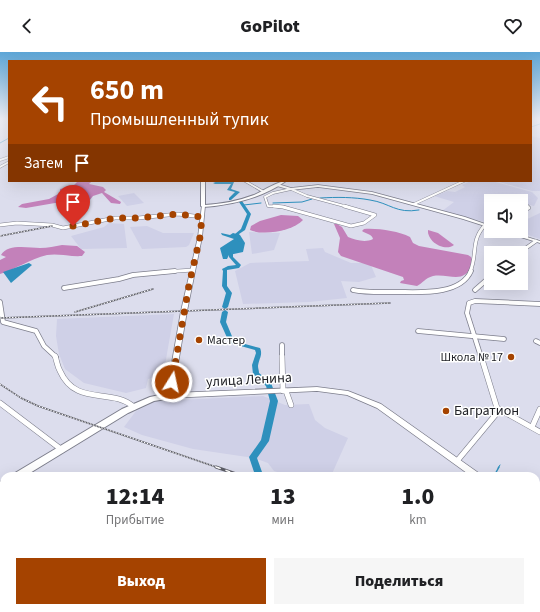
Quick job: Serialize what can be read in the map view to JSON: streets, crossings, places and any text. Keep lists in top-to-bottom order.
{
  "streets": {
    "main road": ["улица Ленина"]
  },
  "places": ["Мастер", "Школа № 17", "Багратион"],
  "page": {
    "header": "GoPilot",
    "turn": ["650 m", "Промышленный тупик"],
    "then": "Затем",
    "eta": [
      "12:14",
      "Прибытие",
      "13",
      "мин",
      "1.0",
      "km"
    ],
    "buttons": ["Выход", "Поделиться"]
  }
}
